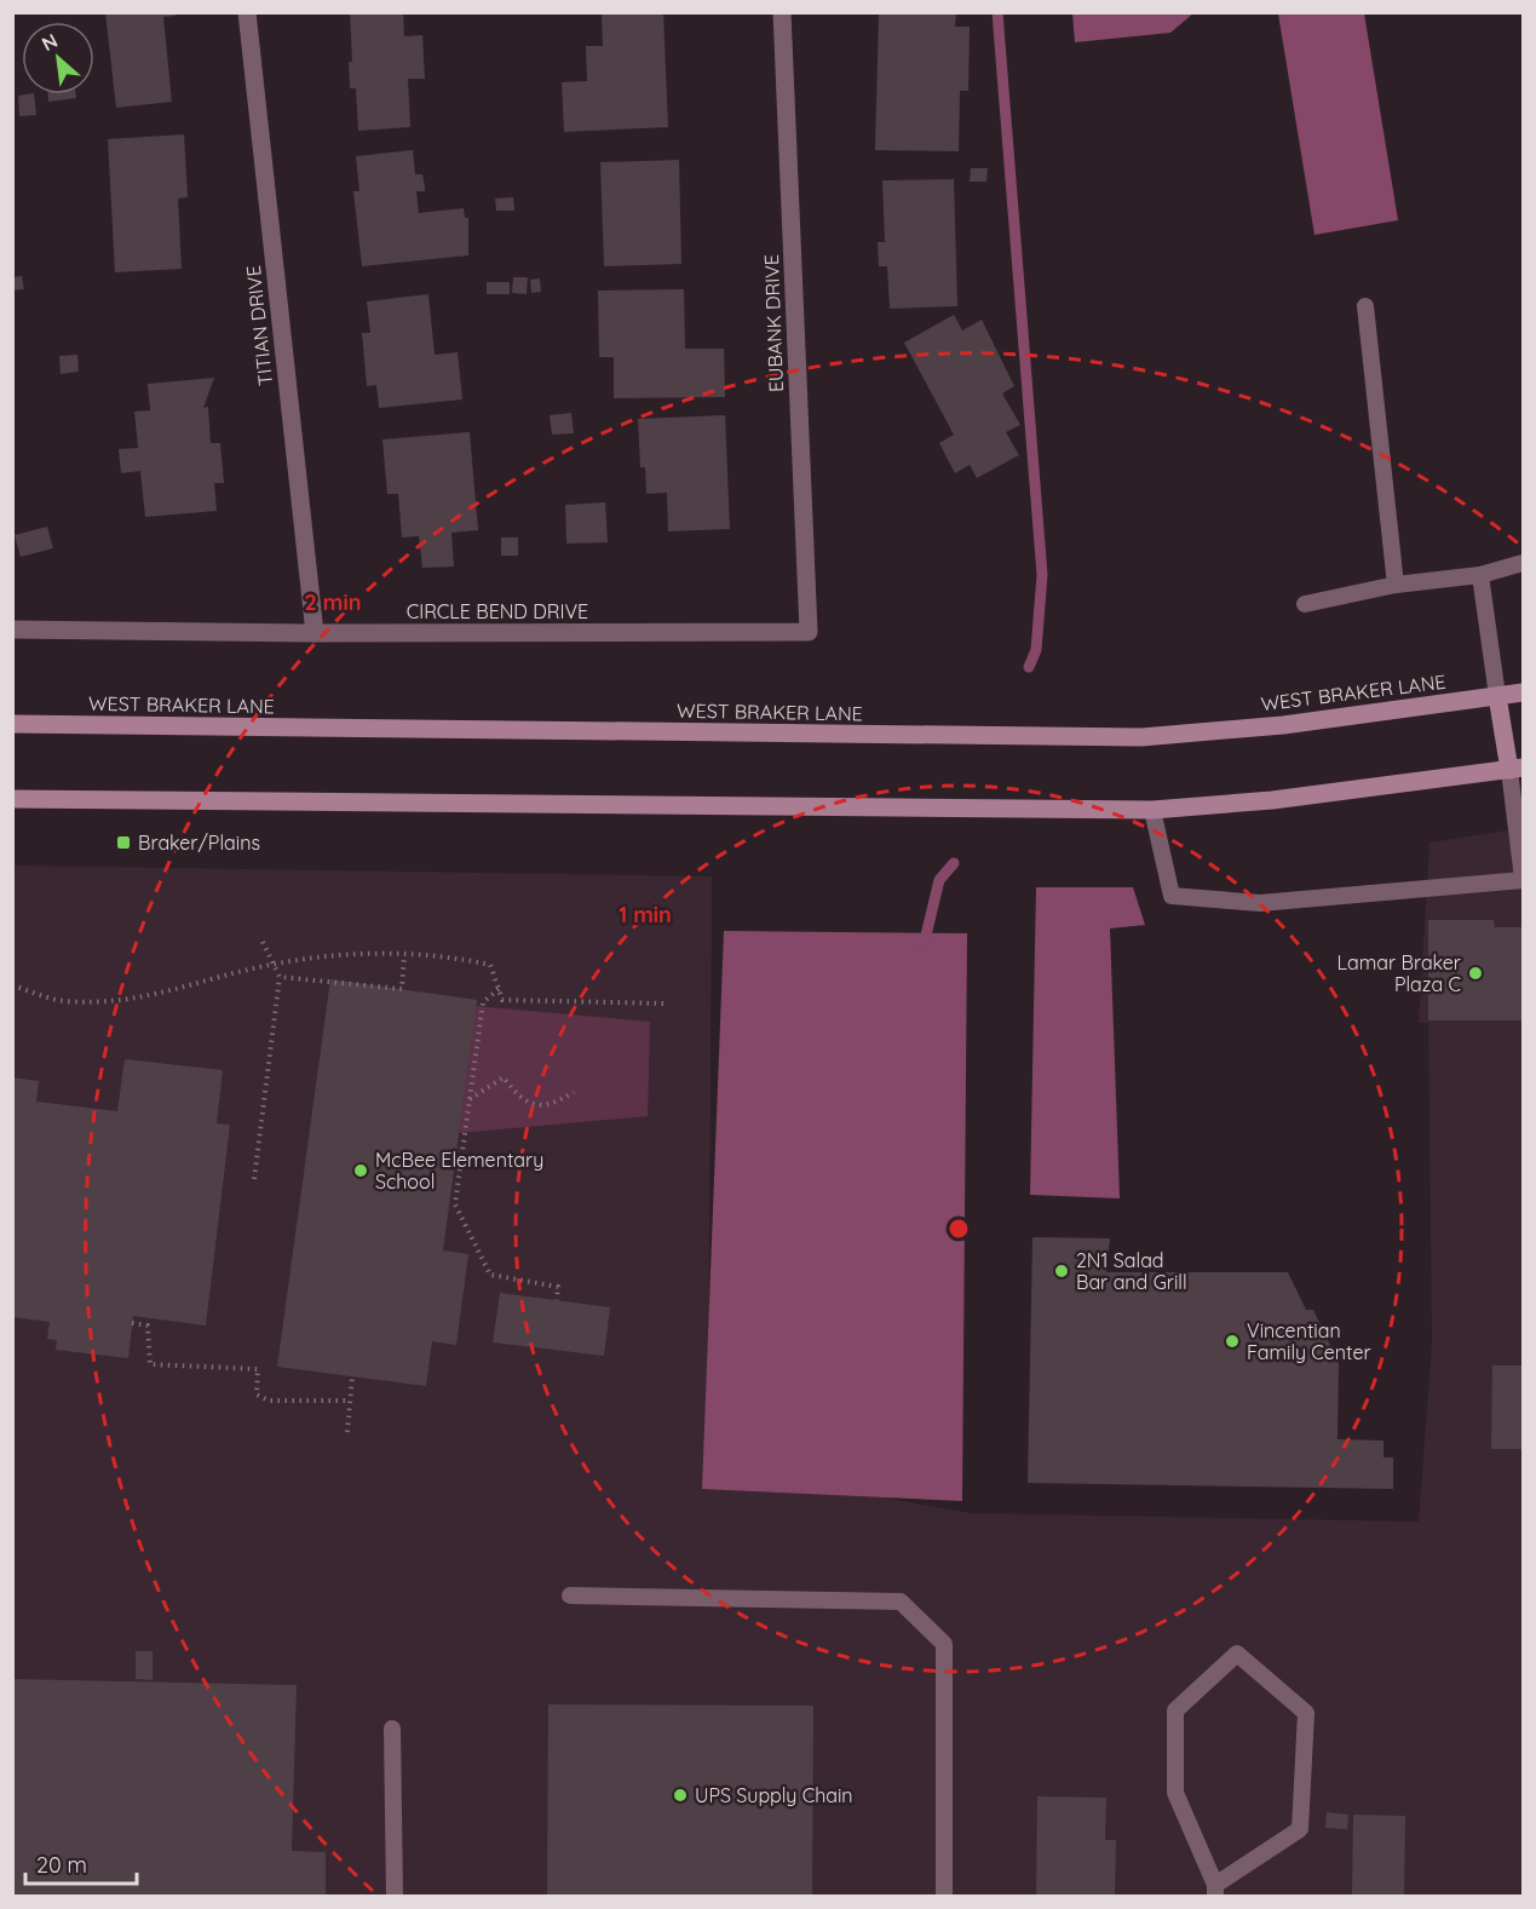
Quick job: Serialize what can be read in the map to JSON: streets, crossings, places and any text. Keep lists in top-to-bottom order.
{
  "streets": {
    "main road": ["WEST BRAKER LANE"],
    "street": ["EUBANK DRIVE", "TITIAN DRIVE", "CIRCLE BEND DRIVE"]
  },
  "crossings": [
    ["EUBANK DRIVE", "CIRCLE BEND DRIVE"],
    ["TITIAN DRIVE", "CIRCLE BEND DRIVE"]
  ],
  "places": {
    "transit": ["Braker/Plains"],
    "other": [
      "Lamar Braker Plaza C",
      "McBee Elementary School",
      "2N1 Salad Bar and Grill",
      "Vincentian Family Center",
      "UPS Supply Chain"
    ]
  },
  "scale_bar": "20 m",
  "north": "top left",
  "rings": ["2 min", "1 min"]
}
